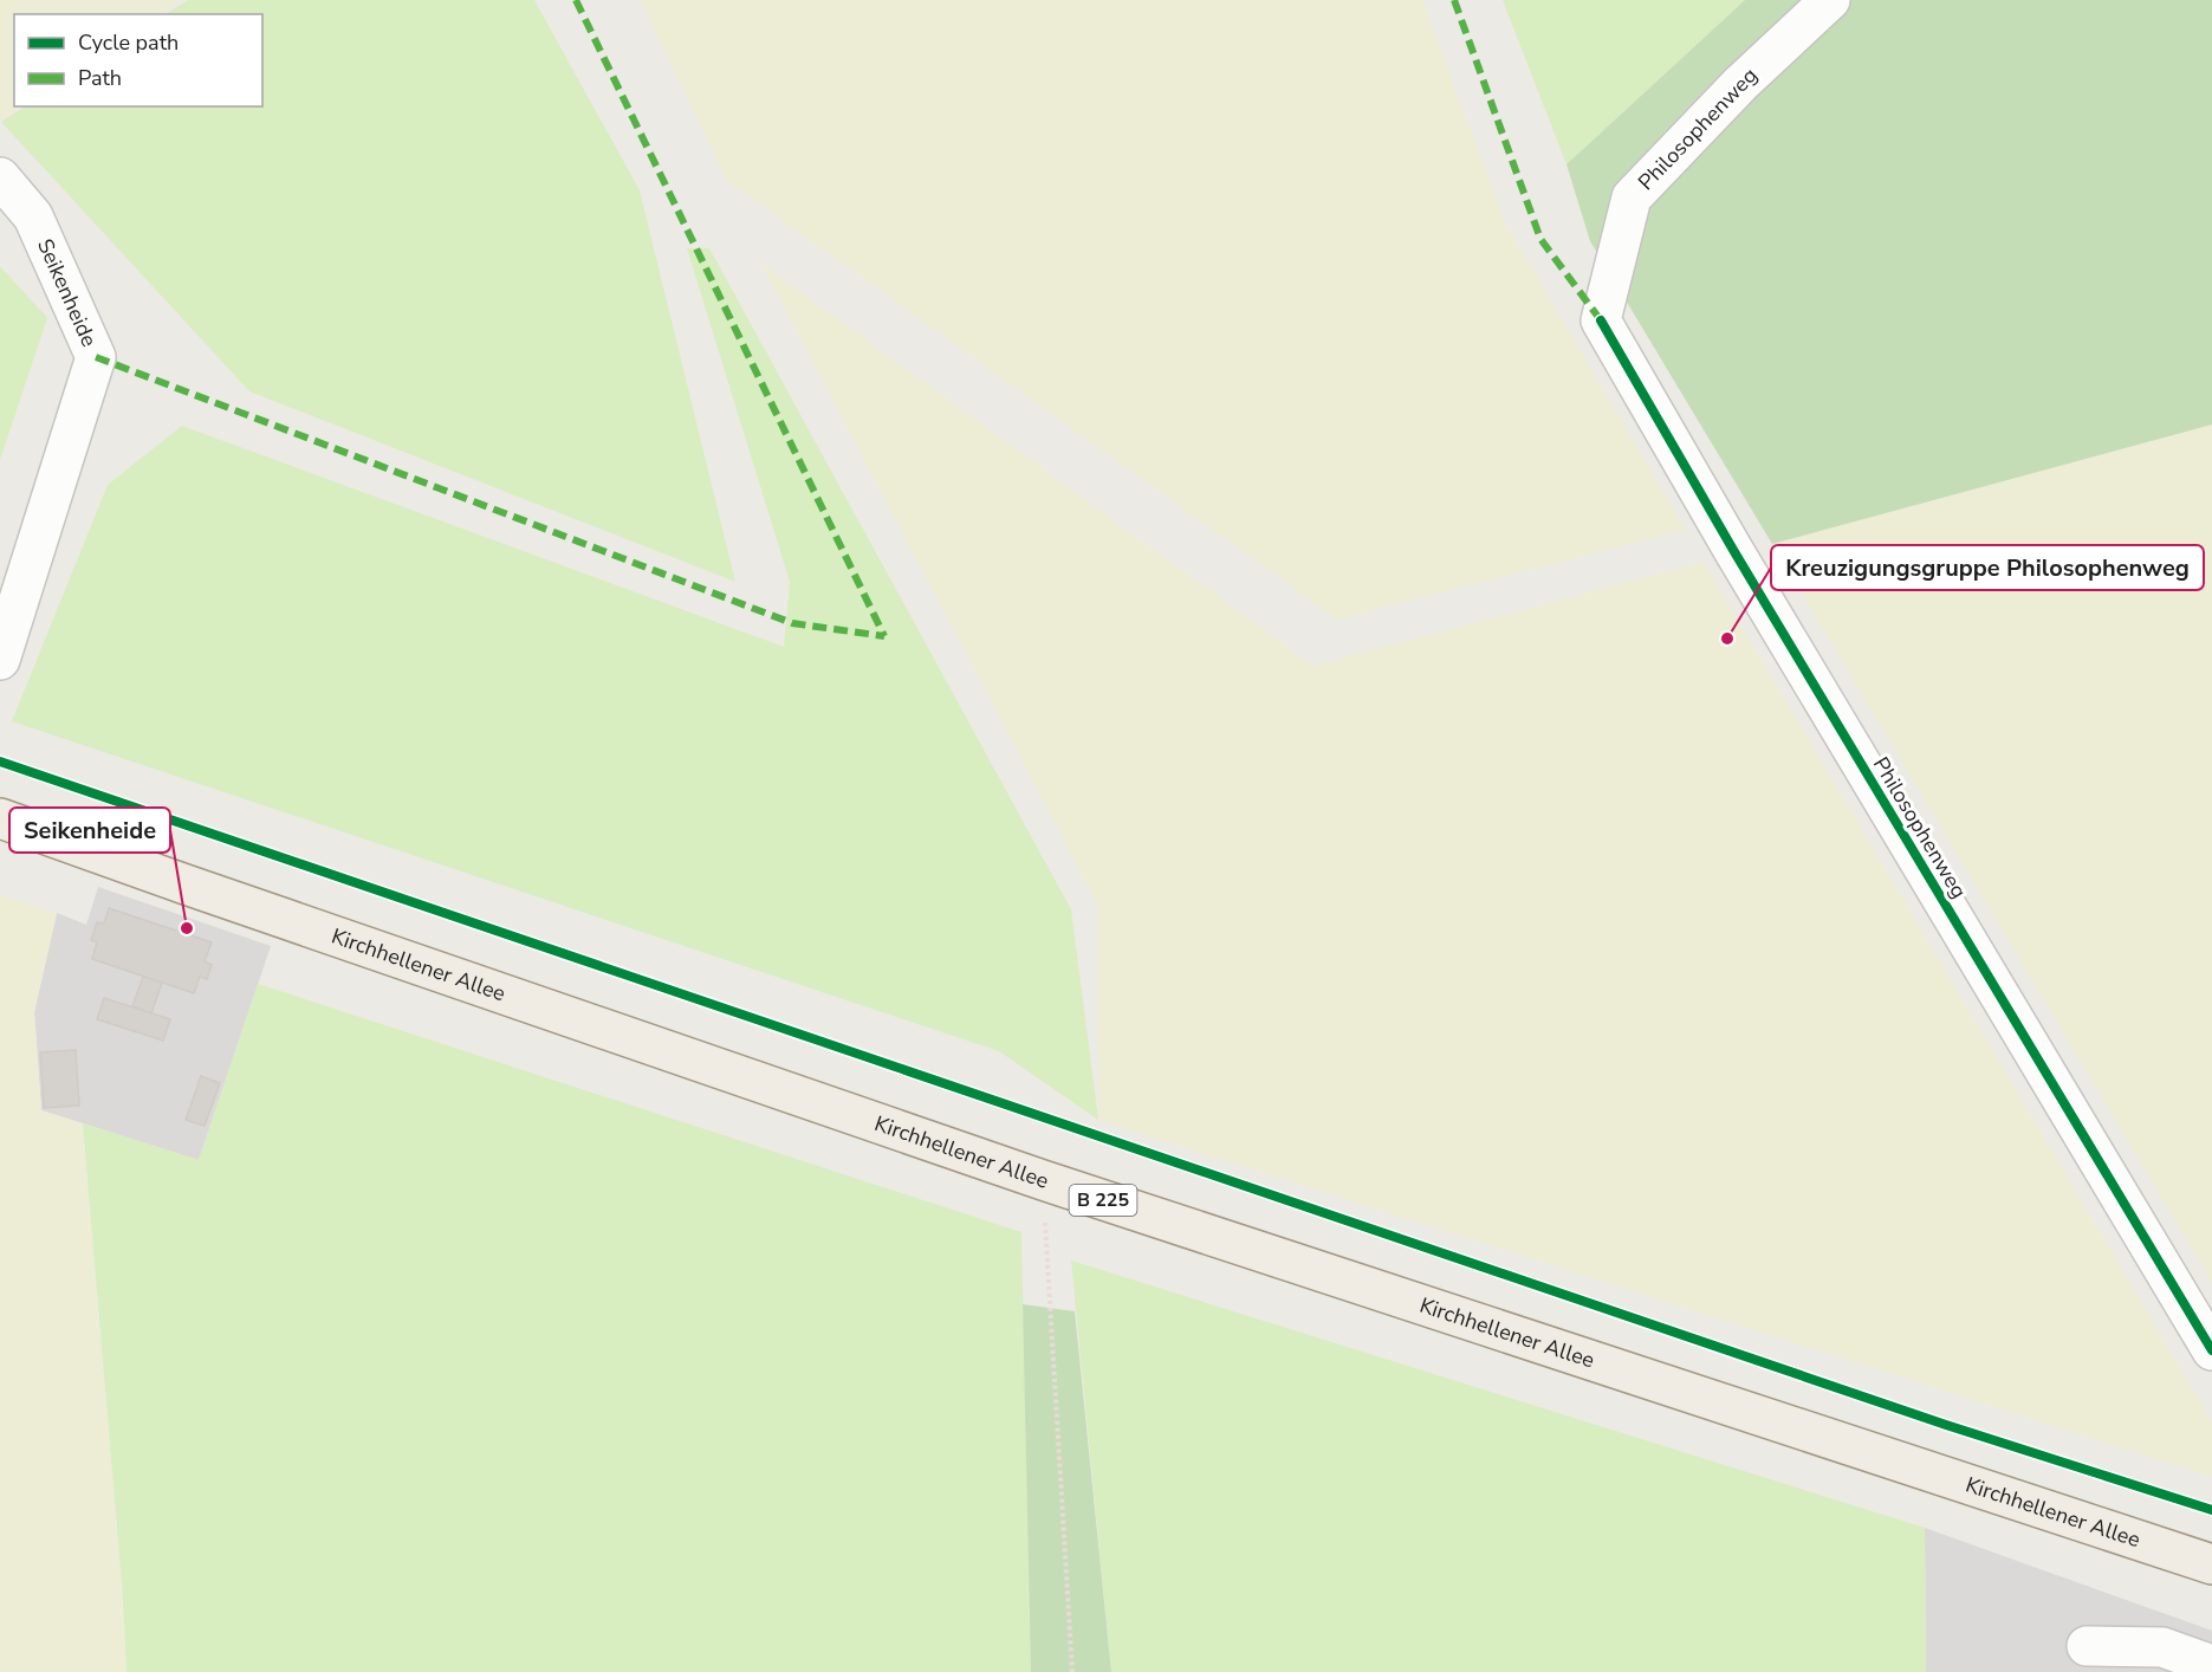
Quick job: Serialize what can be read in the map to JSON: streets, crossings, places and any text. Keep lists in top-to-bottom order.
{
  "streets": {
    "main road": ["Kirchhellener Allee", "B 225"],
    "street": ["Philosophenweg", "Seikenheide"]
  },
  "places": ["Kreuzigungsgruppe Philosophenweg", "Seikenheide"],
  "legend": ["Cycle path", "Path"]
}
